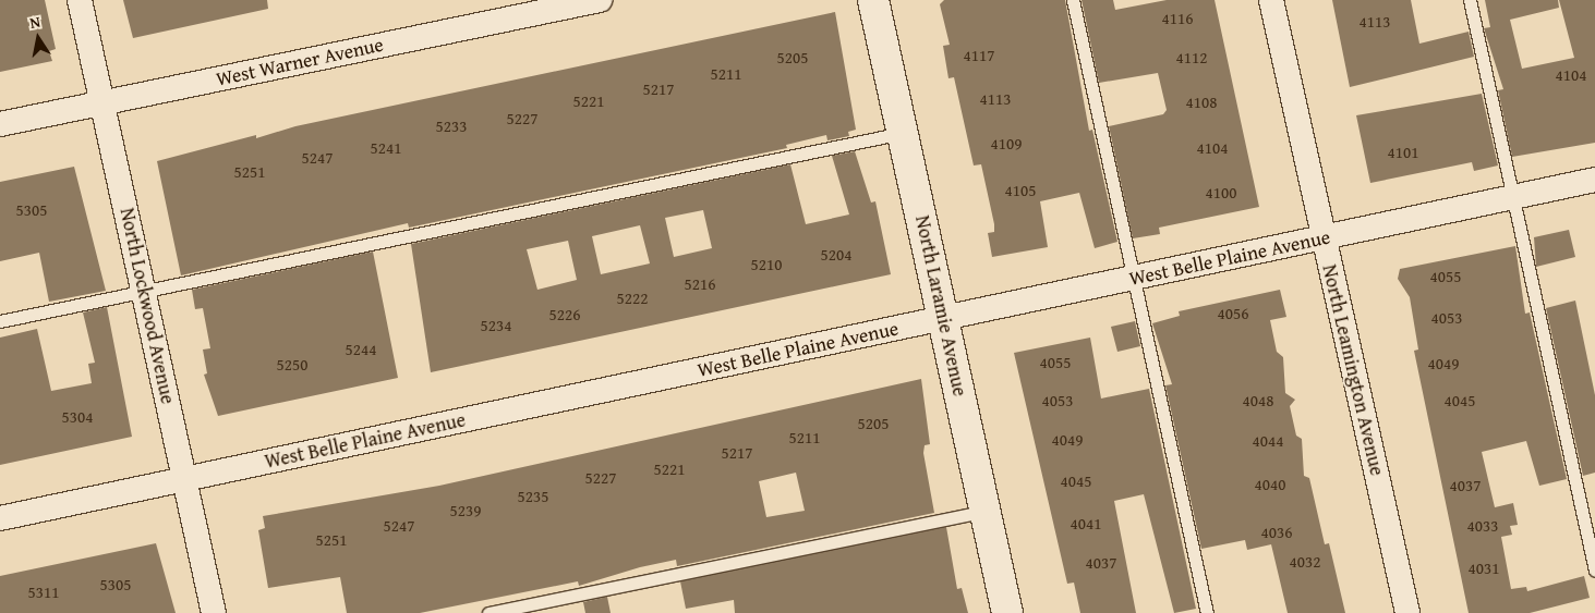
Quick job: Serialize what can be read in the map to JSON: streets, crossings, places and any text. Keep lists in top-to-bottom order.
{
  "streets": {
    "street": [
      "West Warner Avenue",
      "West Belle Plaine Avenue",
      "North Lockwood Avenue",
      "North Laramie Avenue",
      "North Leamington Avenue"
    ]
  },
  "crossings": [
    ["West Warner Avenue", "North Lockwood Avenue"],
    ["West Belle Plaine Avenue", "North Lockwood Avenue"],
    ["West Belle Plaine Avenue", "North Laramie Avenue"],
    ["West Belle Plaine Avenue", "North Leamington Avenue"]
  ],
  "house_numbers": [
    "4116",
    "4113",
    "4117",
    "5205",
    "4112",
    "5211",
    "4104",
    "5217",
    "4113",
    "5221",
    "4108",
    "5227",
    "5233",
    "4109",
    "5241",
    "4104",
    "4101",
    "5247",
    "5251",
    "4105",
    "4100",
    "5305",
    "5204",
    "5210",
    "4055",
    "5216",
    "5222",
    "4056",
    "5226",
    "4053",
    "5234",
    "5244",
    "4055",
    "4049",
    "5250",
    "4053",
    "4048",
    "4045",
    "5304",
    "5205",
    "5211",
    "4049",
    "4044",
    "5217",
    "5221",
    "5227",
    "4045",
    "4040",
    "4037",
    "5235",
    "5239",
    "4041",
    "5247",
    "4033",
    "4036",
    "5251",
    "4032",
    "4037",
    "4031",
    "5305",
    "5311"
  ],
  "north": "top"
}
